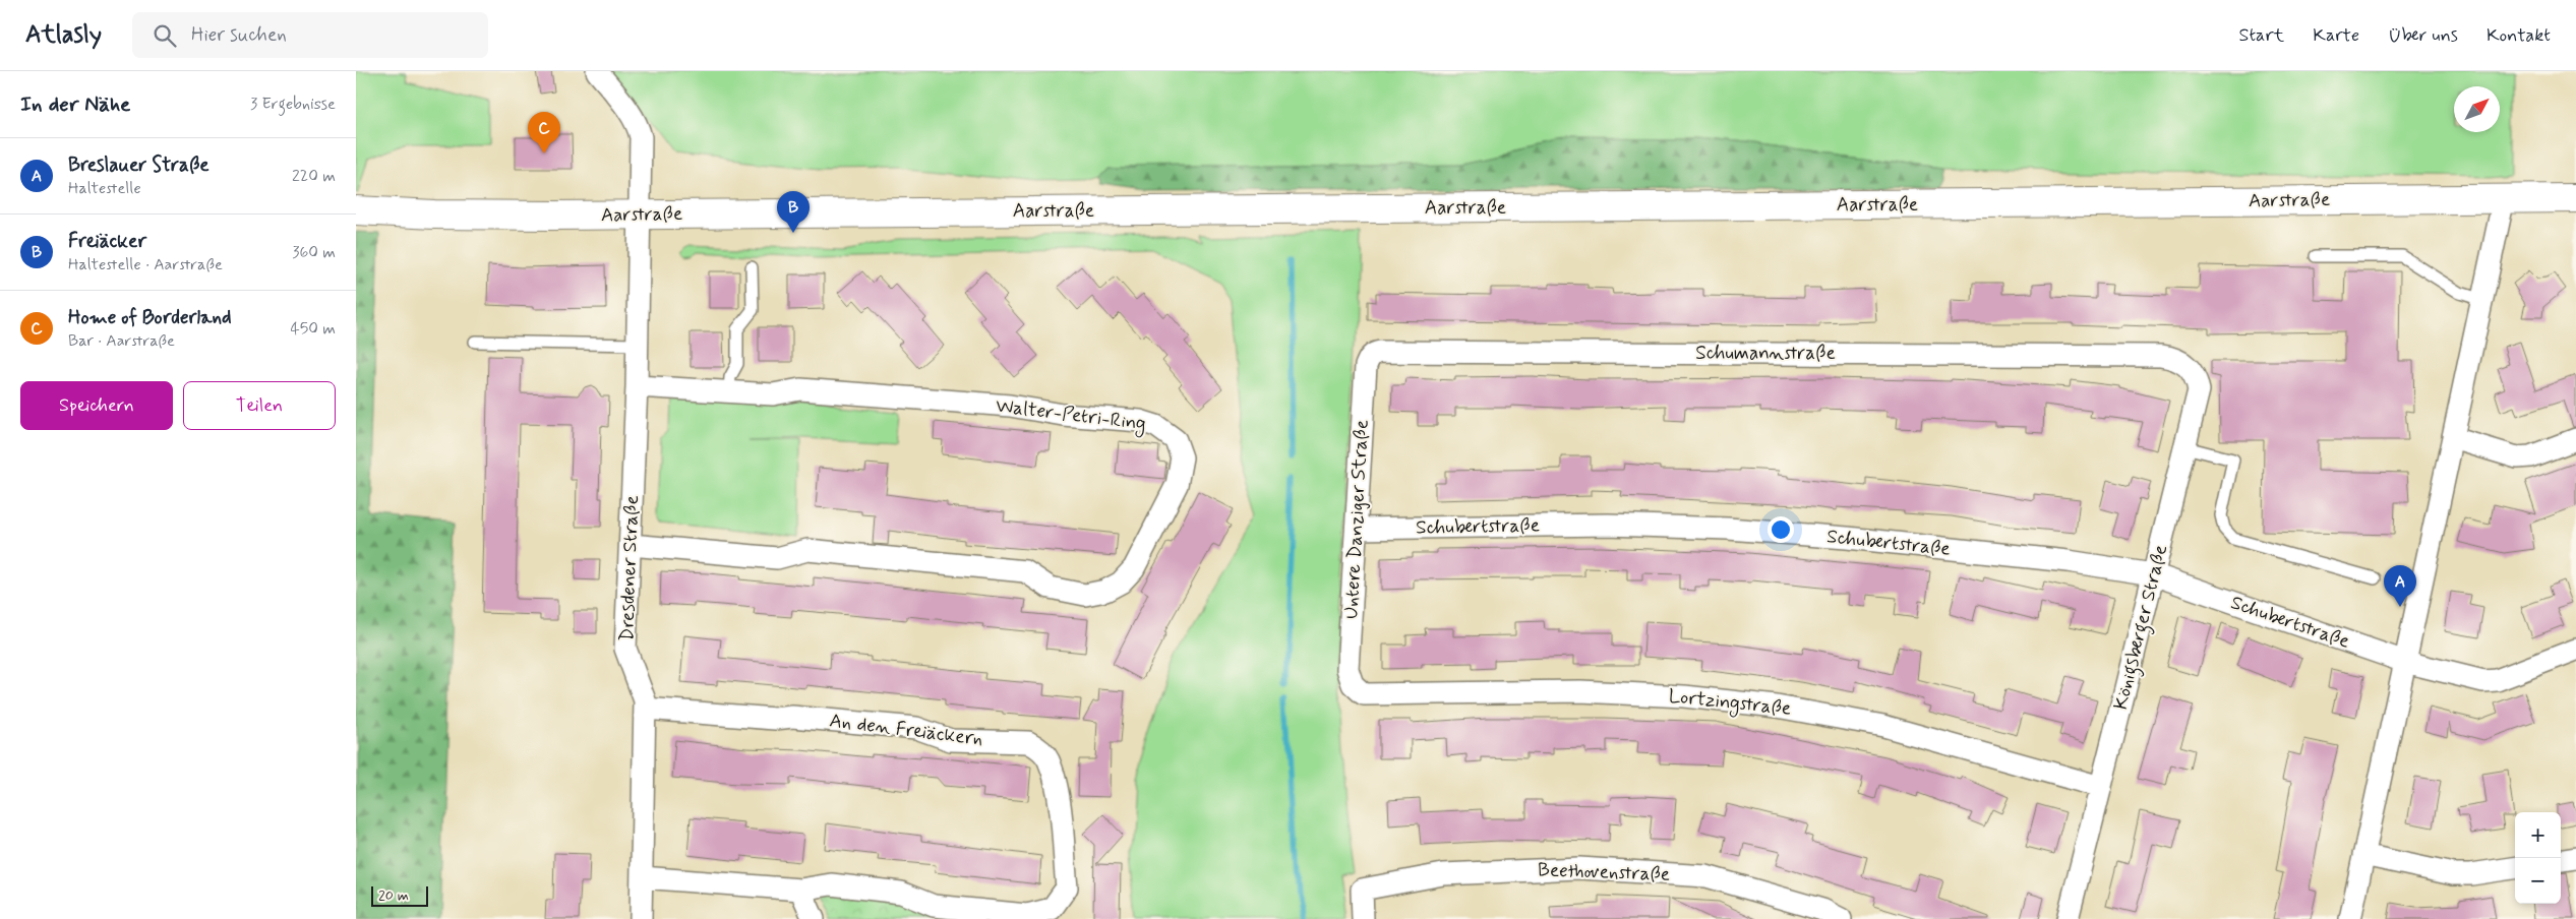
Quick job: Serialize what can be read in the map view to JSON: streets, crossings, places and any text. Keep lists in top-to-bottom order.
{
  "streets": {
    "main road": ["Aarstraße"],
    "street": [
      "Schumannstraße",
      "Walter-Petri-Ring",
      "Untere Danziger Straße",
      "Schubertstraße",
      "Dresdener Straße",
      "Königsberger Straße",
      "Lortzingstraße",
      "An den Freiäckern",
      "Beethovenstraße"
    ]
  },
  "crossings": [
    ["Aarstraße", "Dresdener Straße"],
    ["Schumannstraße", "Untere Danziger Straße"],
    ["Schumannstraße", "Königsberger Straße"],
    ["Walter-Petri-Ring", "Dresdener Straße"],
    ["Untere Danziger Straße", "Schubertstraße"],
    ["Untere Danziger Straße", "Lortzingstraße"],
    ["Schubertstraße", "Königsberger Straße"],
    ["Dresdener Straße", "An den Freiäckern"],
    ["Königsberger Straße", "Lortzingstraße"]
  ],
  "scale_bar": "20 m",
  "north": "top right",
  "page": {
    "header": "Atlasly",
    "search": "Hier suchen",
    "nav": [
      "Start",
      "Karte",
      "Über uns",
      "Kontakt"
    ],
    "heading": ["In der Nähe", "3 Ergebnisse"],
    "pins": ["C", "B", "A"],
    "list": [
      {
        "mark": "A",
        "name": "Breslauer Straße",
        "note": "Haltestelle",
        "value": "220 m"
      },
      {
        "mark": "B",
        "name": "Freiäcker",
        "note": "Haltestelle · Aarstraße",
        "value": "360 m"
      },
      {
        "mark": "C",
        "name": "Home of Borderland",
        "note": "Bar · Aarstraße",
        "value": "450 m"
      }
    ],
    "buttons": ["Speichern", "Teilen"],
    "map_buttons": ["+", "−"],
    "scale": "20 m"
  }
}
